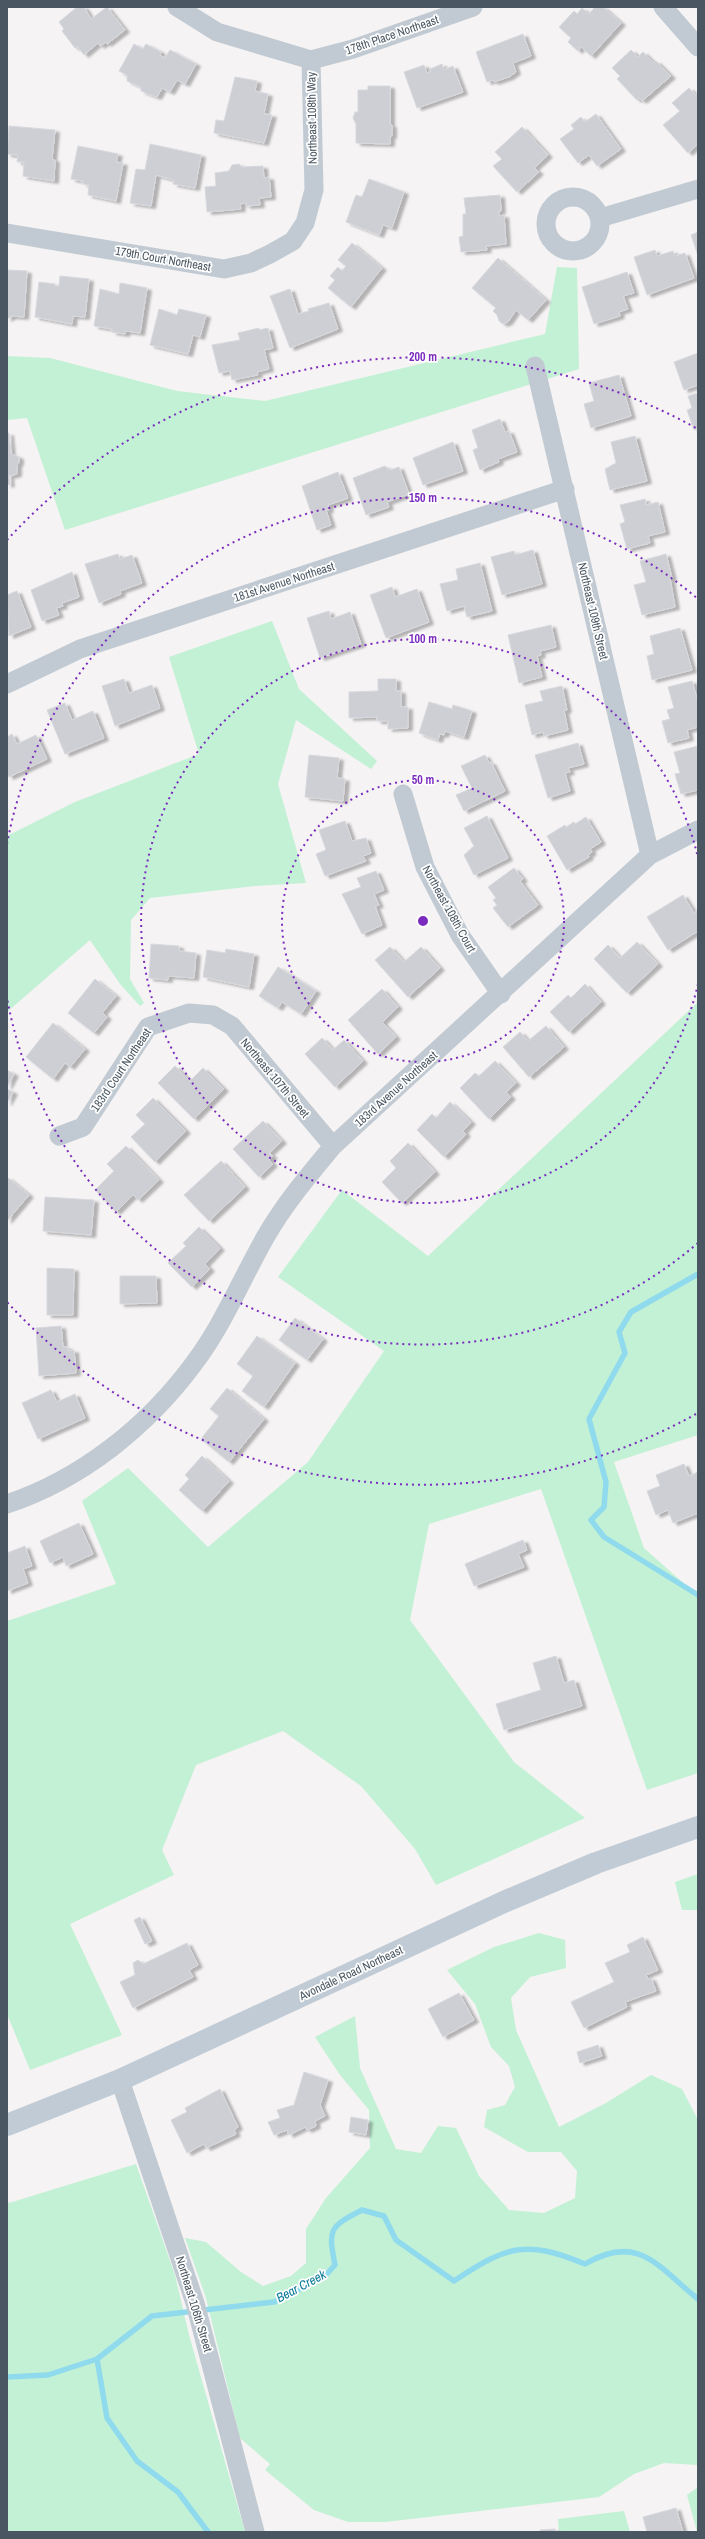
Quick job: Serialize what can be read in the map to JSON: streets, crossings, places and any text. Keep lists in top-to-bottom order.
{
  "streets": {
    "main road": ["Avondale Road Northeast"],
    "street": [
      "178th Place Northeast",
      "Northeast 108th Way",
      "179th Court Northeast",
      "181st Avenue Northeast",
      "Northeast 109th Street",
      "Northeast 108th Court",
      "183rd Court Northeast",
      "Northeast 107th Street",
      "183rd Avenue Northeast",
      "Northeast 106th Street"
    ]
  },
  "crossings": [
    ["178th Place Northeast", "Northeast 108th Way"],
    ["Northeast 108th Way", "179th Court Northeast"],
    ["181st Avenue Northeast", "Northeast 109th Street"],
    ["Northeast 109th Street", "183rd Avenue Northeast"],
    ["Northeast 108th Court", "183rd Avenue Northeast"],
    ["183rd Court Northeast", "Northeast 107th Street"],
    ["Northeast 107th Street", "183rd Avenue Northeast"],
    ["Avondale Road Northeast", "Northeast 106th Street"]
  ],
  "water": ["Bear Creek"],
  "rings": [
    "200 m",
    "150 m",
    "100 m",
    "50 m"
  ]
}
